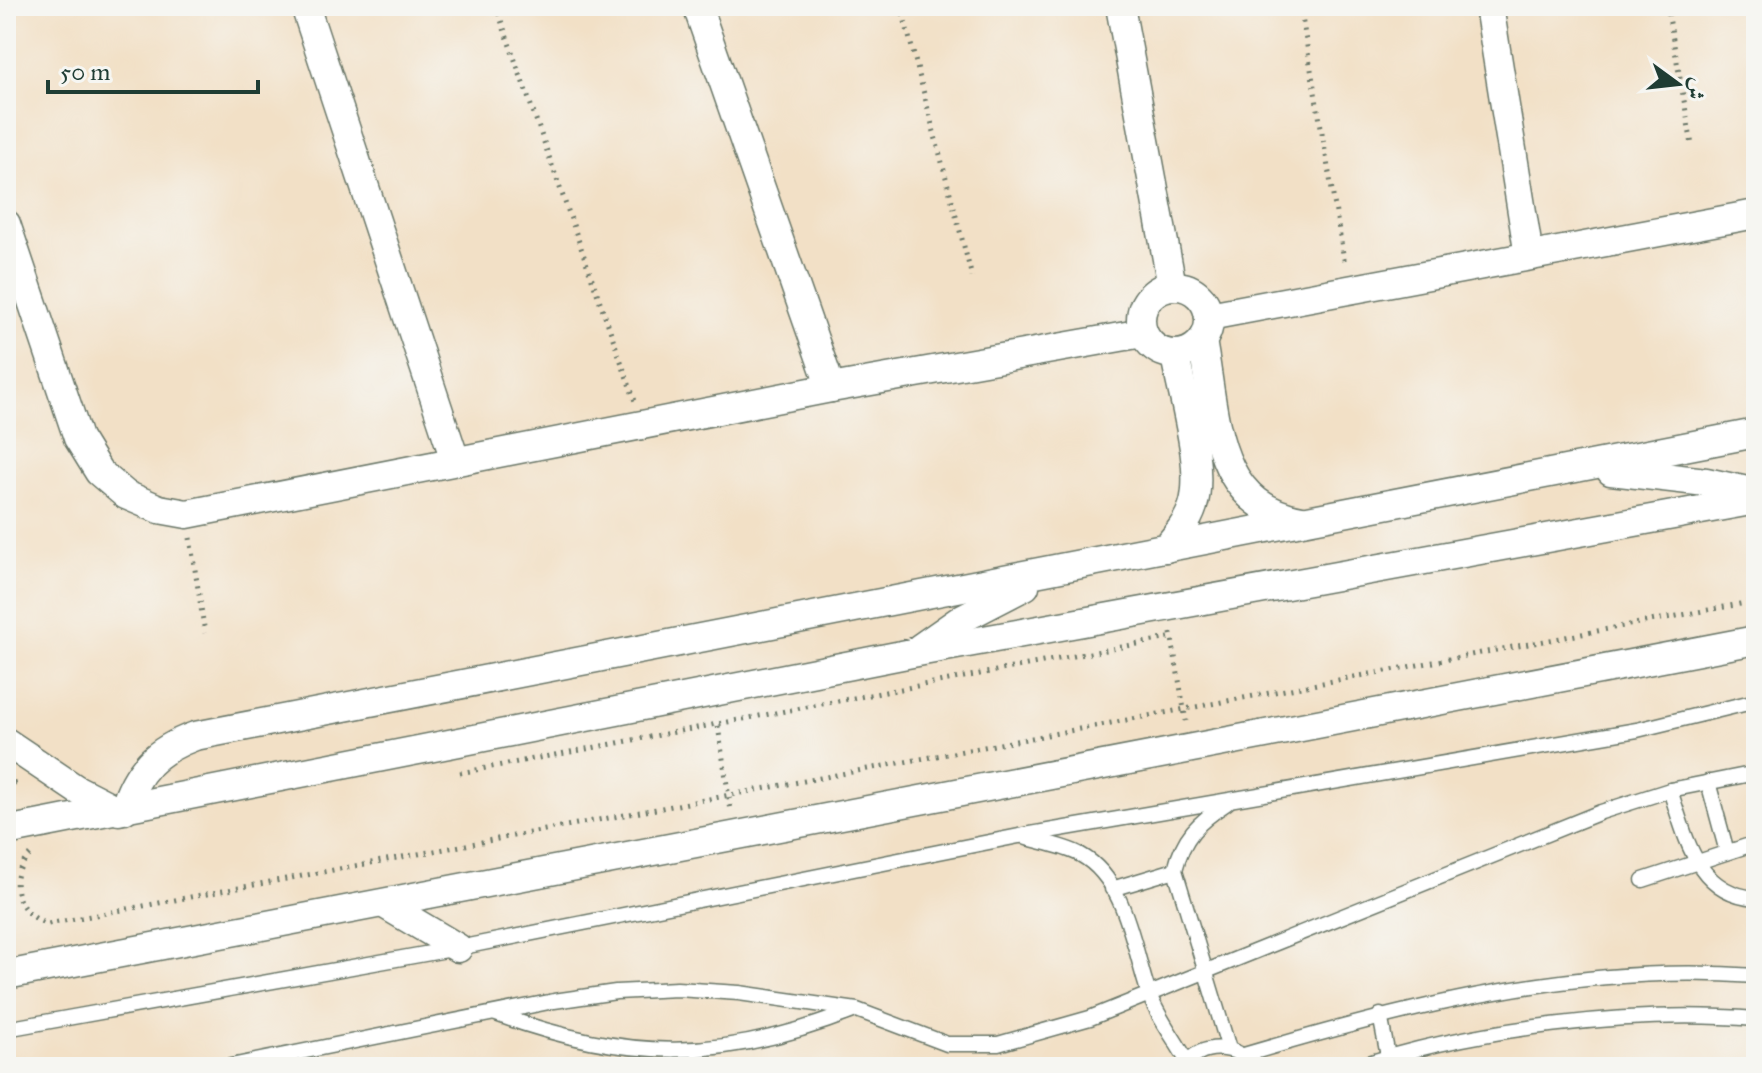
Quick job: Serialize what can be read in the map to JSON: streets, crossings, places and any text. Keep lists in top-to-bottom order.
{
  "scale_bar": "50 m",
  "north": "right"
}
